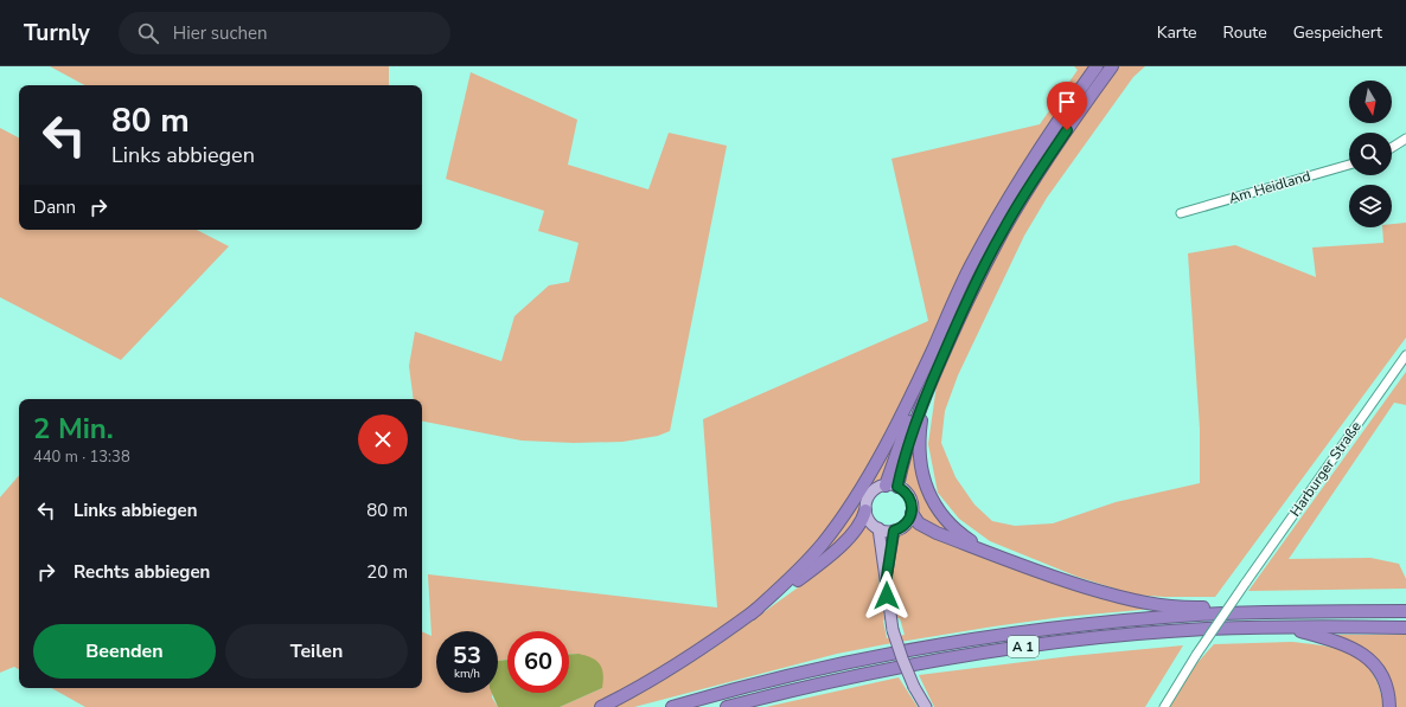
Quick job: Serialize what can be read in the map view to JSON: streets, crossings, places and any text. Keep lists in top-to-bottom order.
{
  "streets": {
    "highway": ["A 1"],
    "street": ["Am Heidland", "Harburger Straße"]
  },
  "north": "bottom",
  "page": {
    "header": "Turnly",
    "search": "Hier suchen",
    "nav": ["Karte", "Route", "Gespeichert"],
    "turn": ["80 m", "Links abbiegen"],
    "then": "Dann",
    "heading": ["2 Min.", "440 m · 13:38"],
    "list": [
      {
        "name": "Links abbiegen",
        "value": "80 m"
      },
      {
        "name": "Rechts abbiegen",
        "value": "20 m"
      }
    ],
    "buttons": ["Beenden", "Teilen"],
    "speed": "53 km/h",
    "limit": "60"
  }
}
